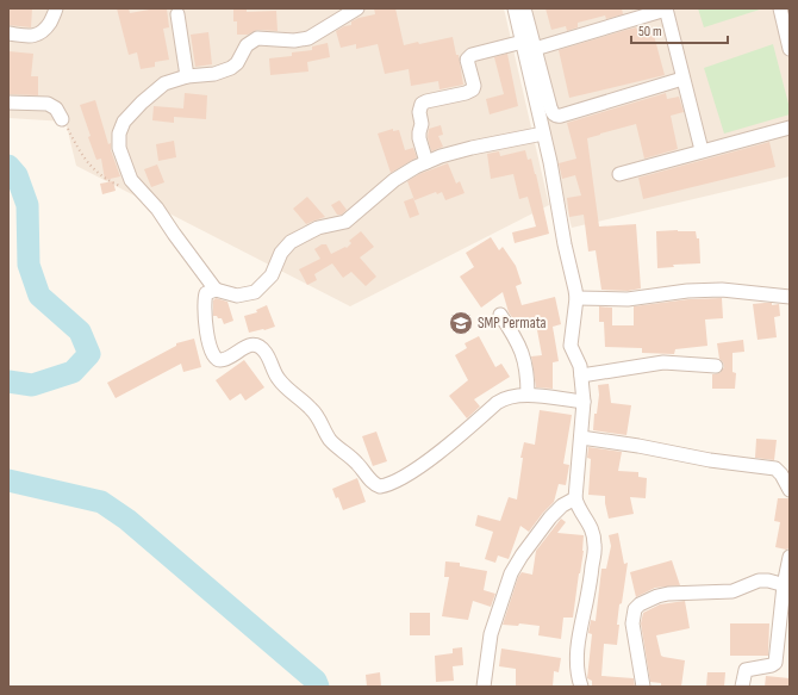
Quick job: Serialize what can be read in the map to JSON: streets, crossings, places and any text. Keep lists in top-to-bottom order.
{
  "places": {
    "school or university": ["SMP Permata"]
  },
  "scale_bar": "50 m"
}
